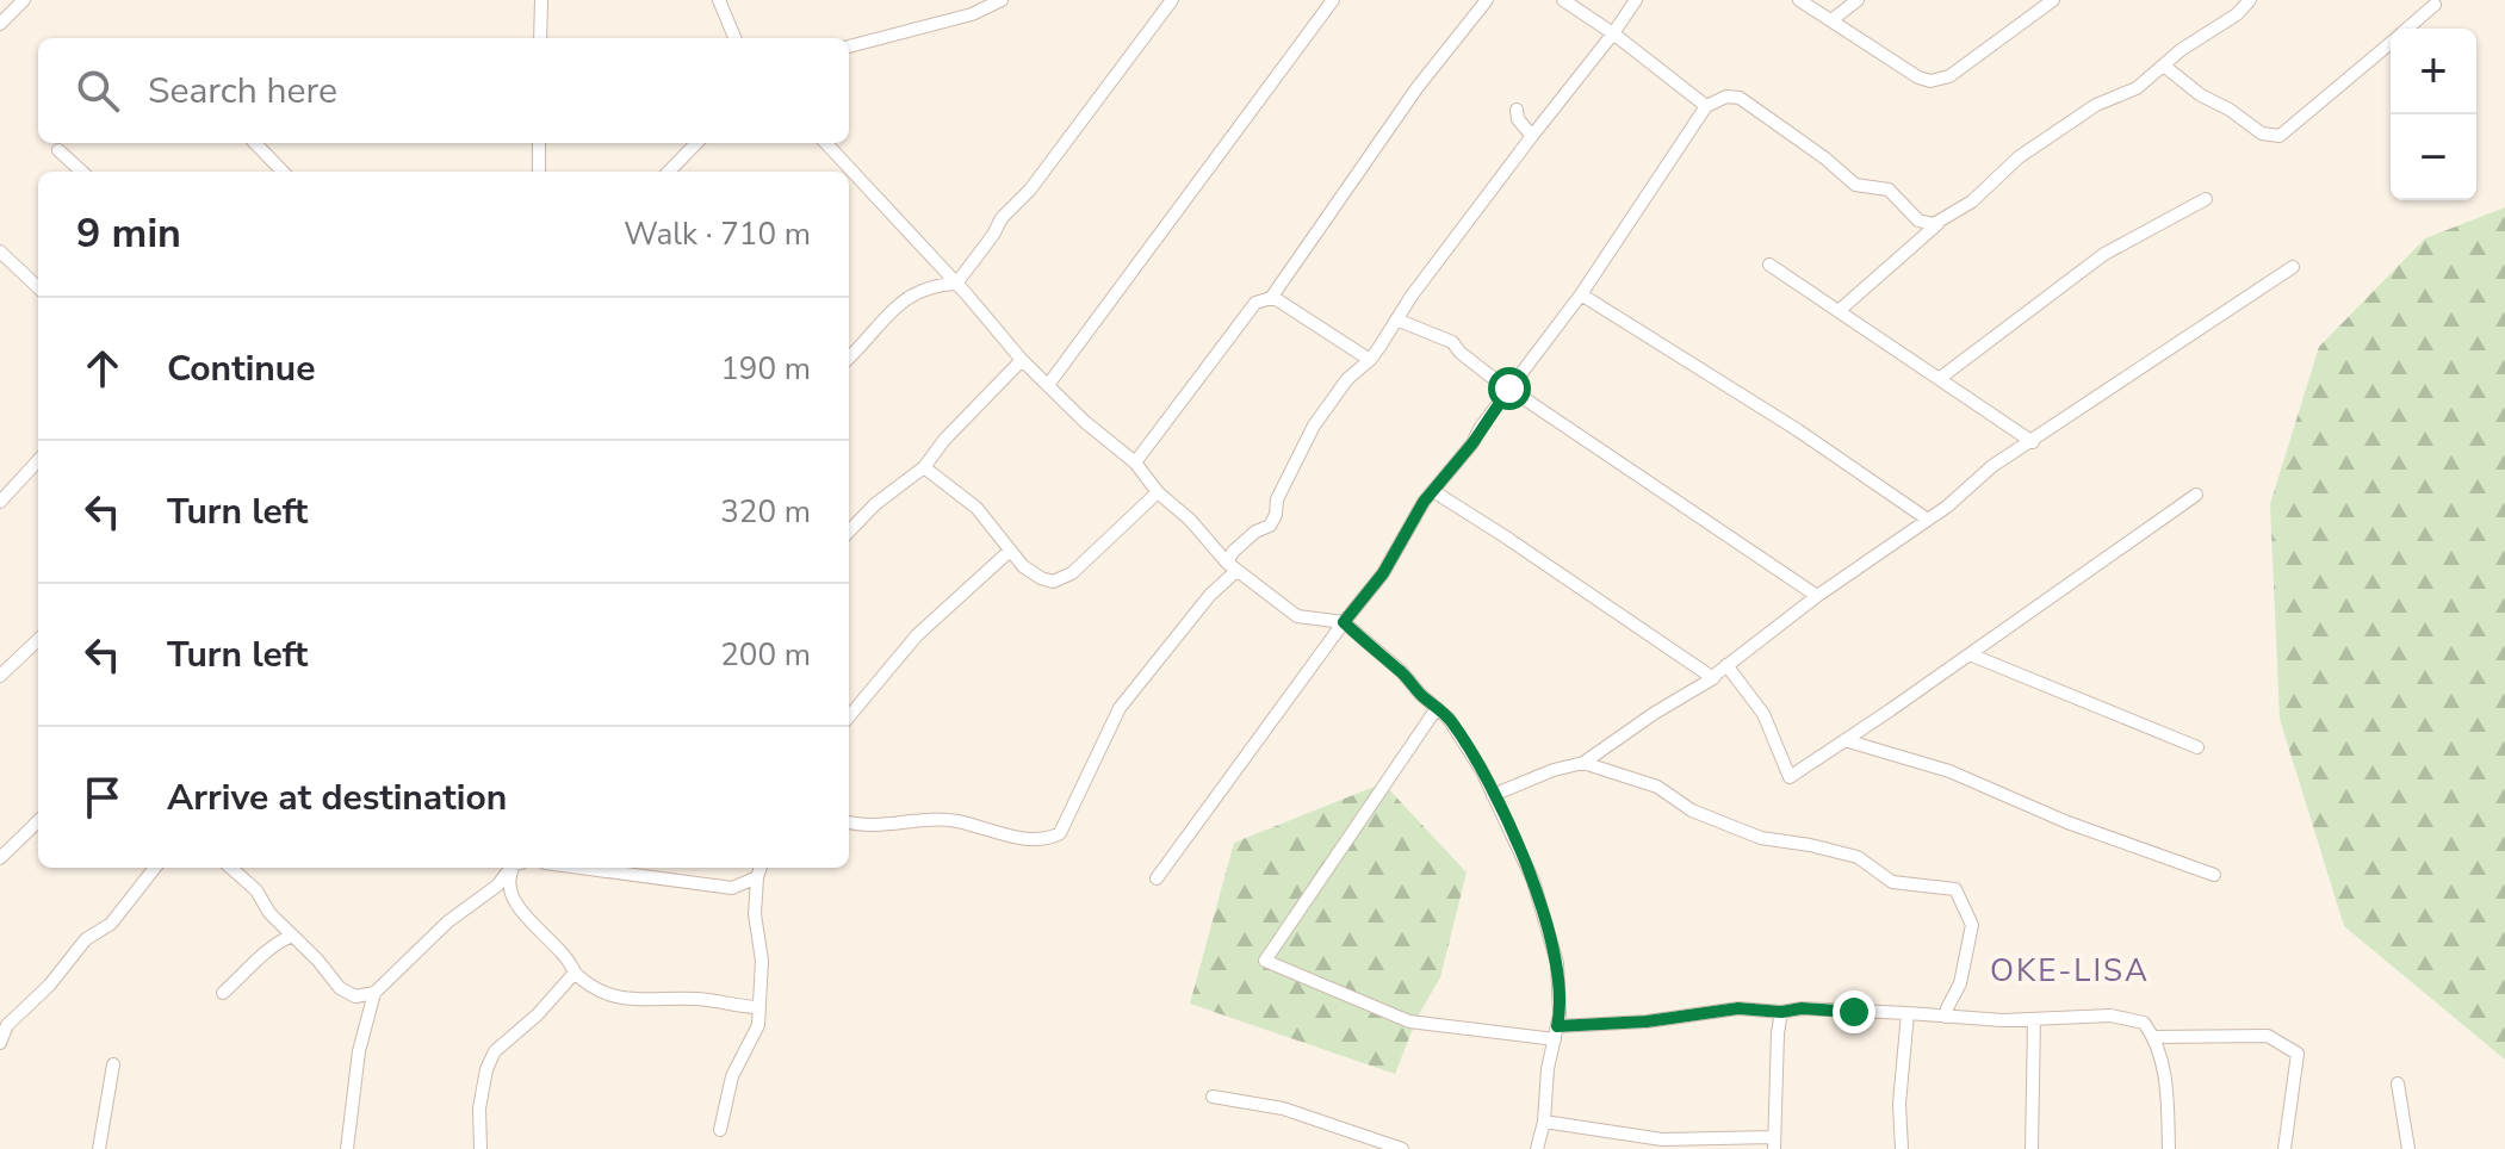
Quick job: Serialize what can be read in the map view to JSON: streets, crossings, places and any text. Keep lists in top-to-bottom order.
{
  "districts": ["OKE-LISA"],
  "page": {
    "map_buttons": ["+", "−"],
    "search": "Search here",
    "heading": ["9 min", "Walk · 710 m"],
    "list": [
      ["Continue", "190 m"],
      ["Turn left", "320 m"],
      ["Turn left", "200 m"],
      "Arrive at destination"
    ]
  }
}
